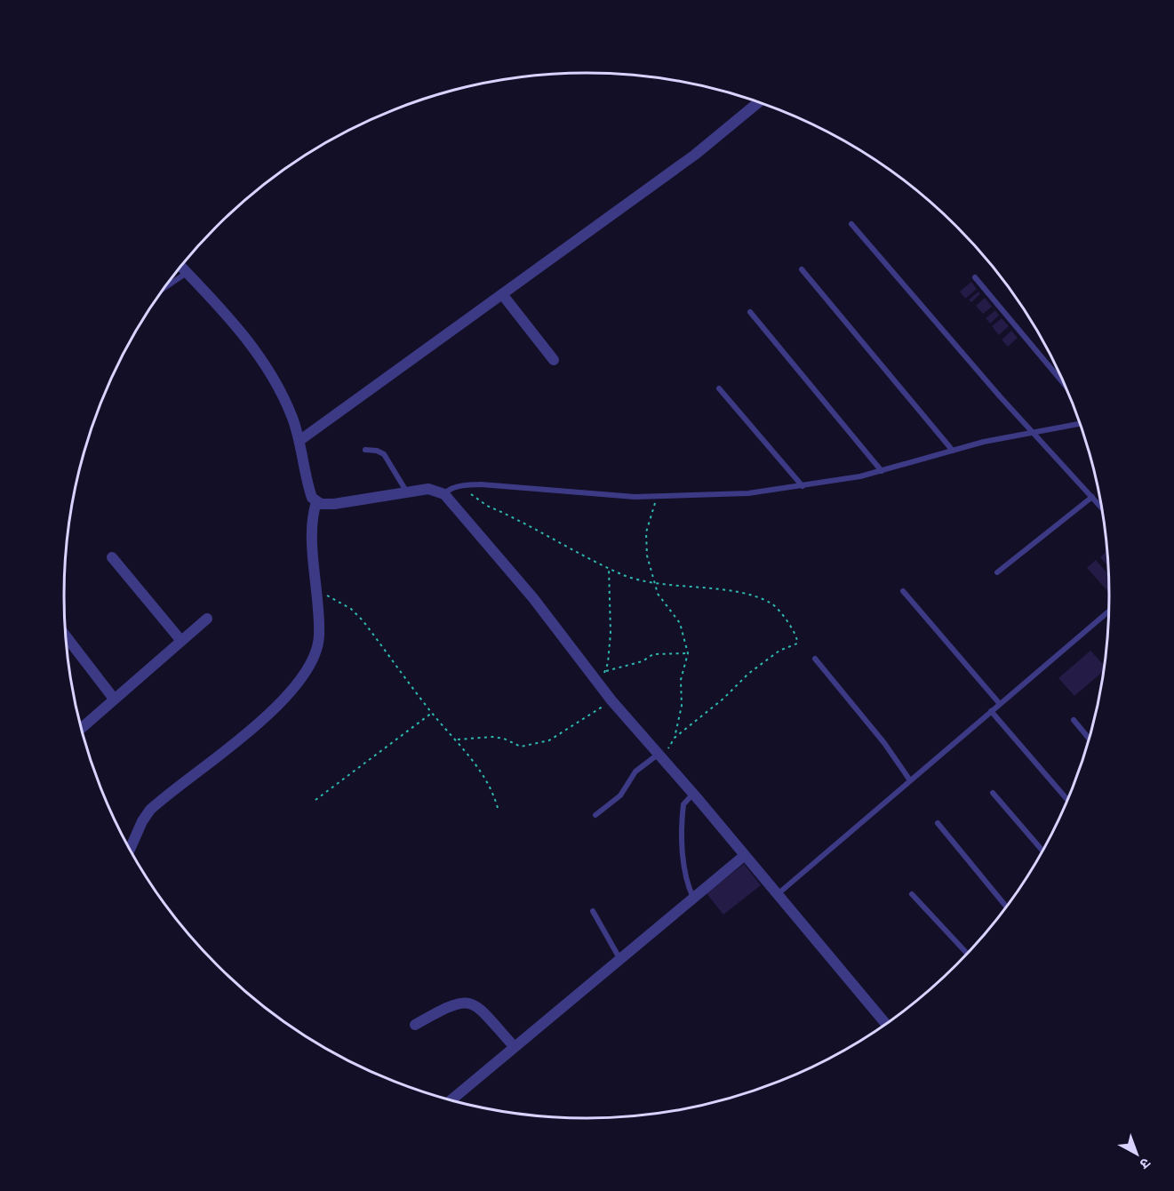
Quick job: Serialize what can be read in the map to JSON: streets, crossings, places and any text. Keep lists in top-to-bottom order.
{
  "north": "bottom right"
}
